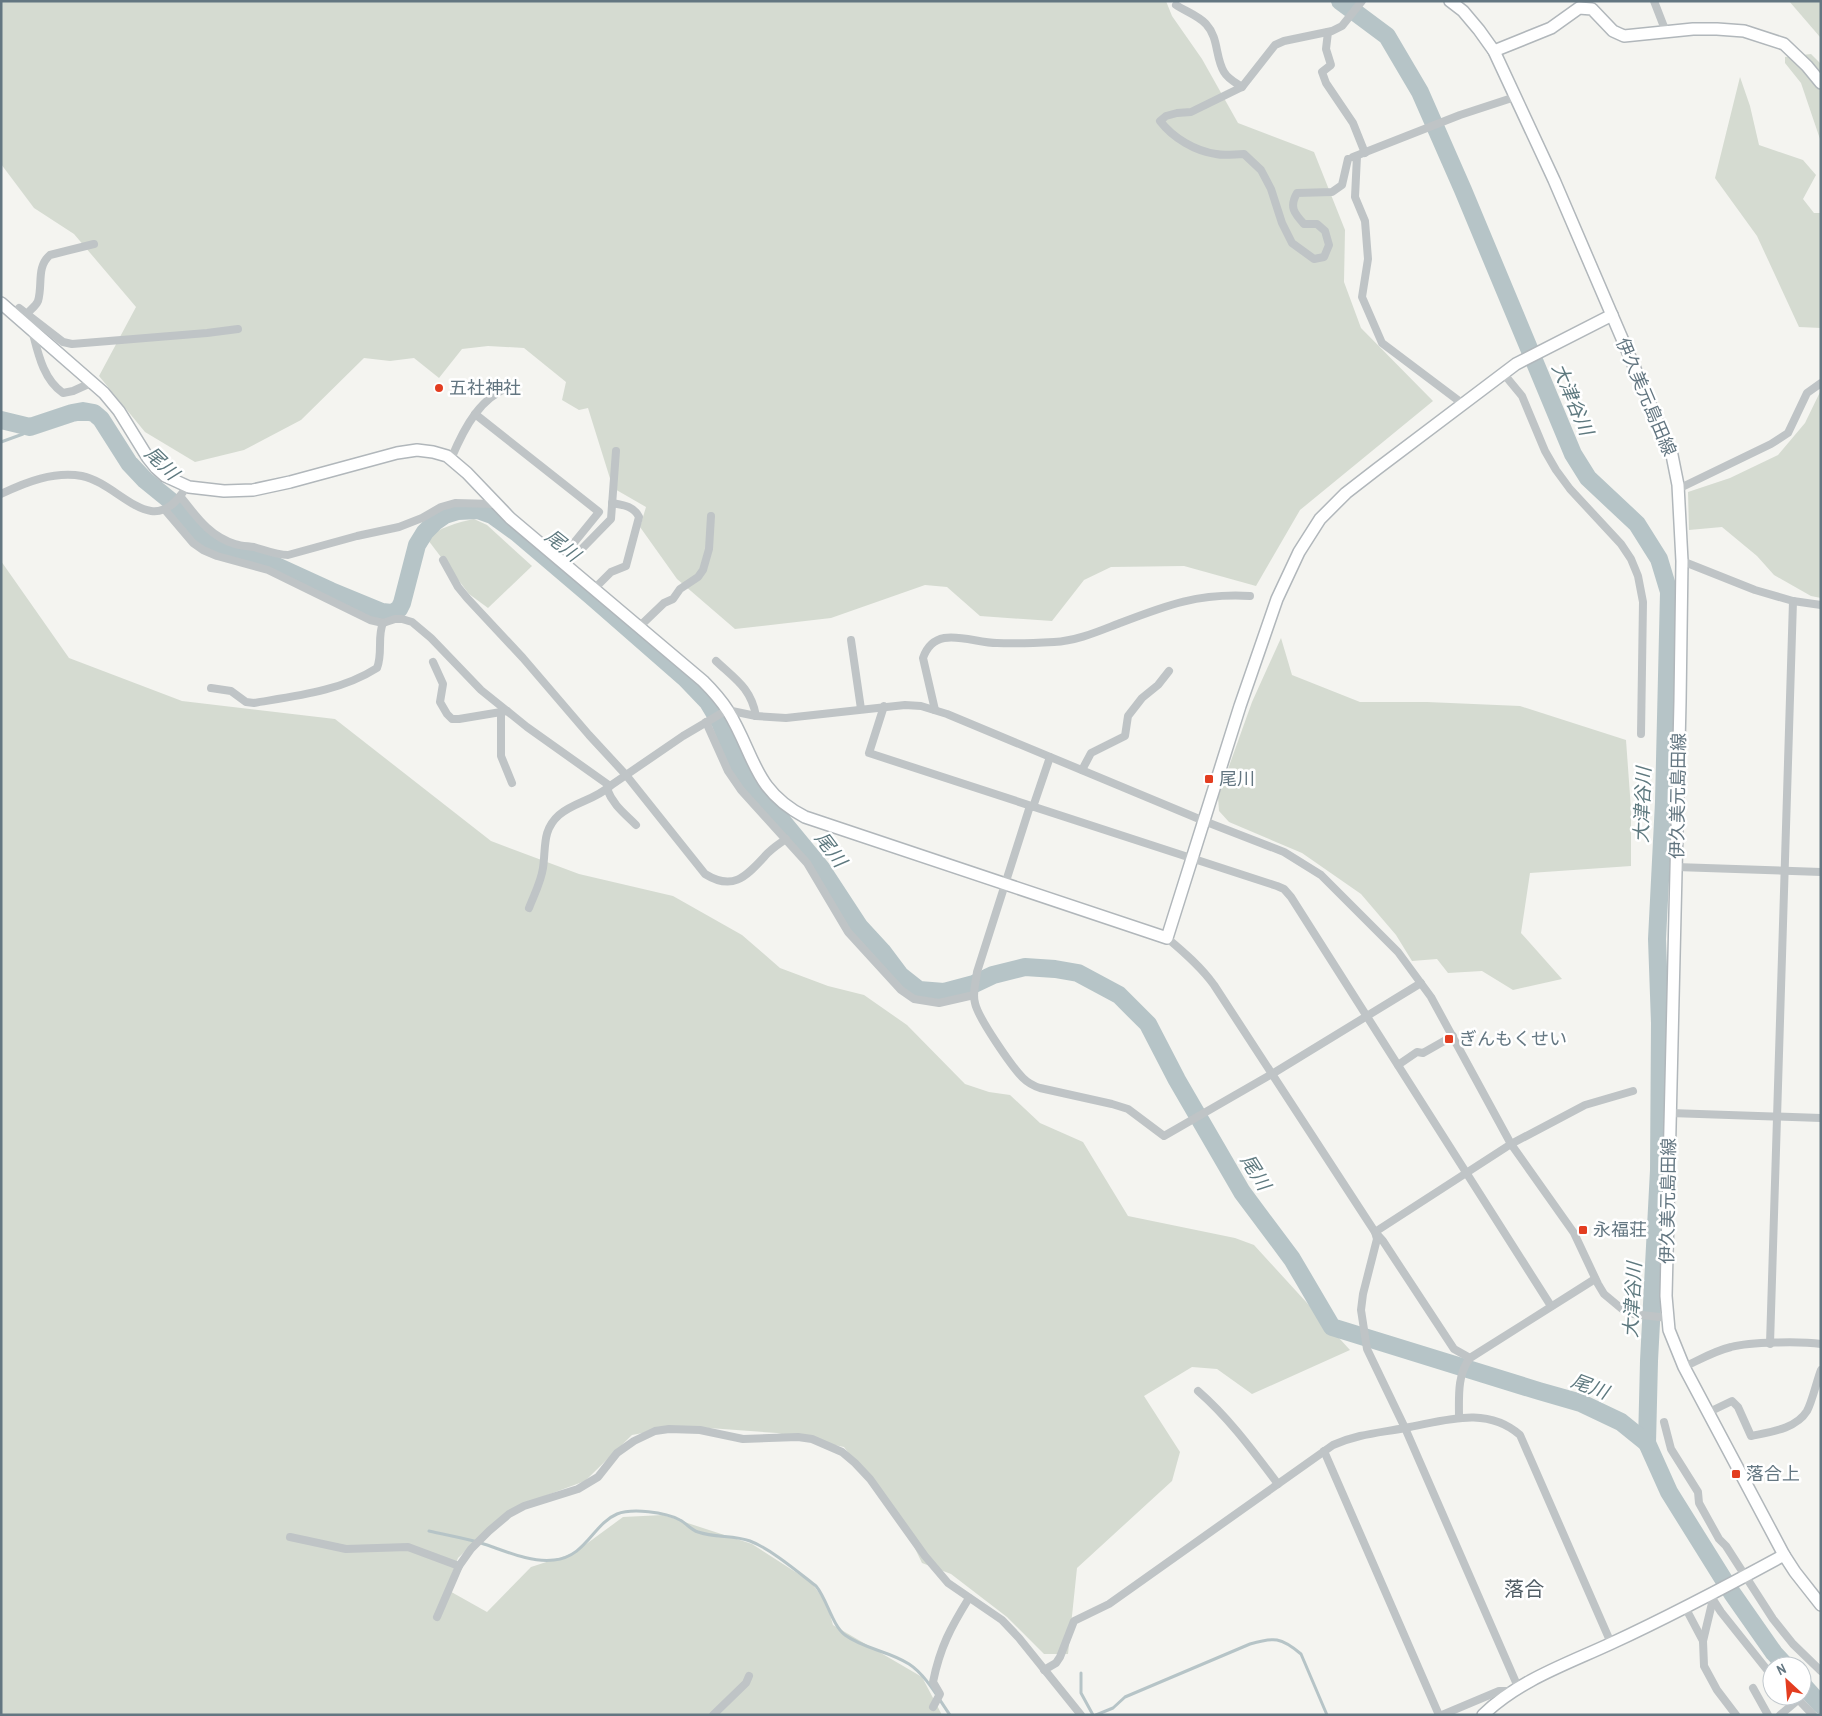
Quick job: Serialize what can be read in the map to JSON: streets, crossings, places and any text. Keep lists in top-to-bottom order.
{
  "streets": {
    "street": ["伊久美元島田線"]
  },
  "districts": ["落合"],
  "water": ["大津谷川", "尾川"],
  "places": {
    "other": ["五社神社"],
    "transit": [
      "尾川",
      "ぎんもくせい",
      "永福荘",
      "落合上"
    ]
  },
  "north": "top left"
}
